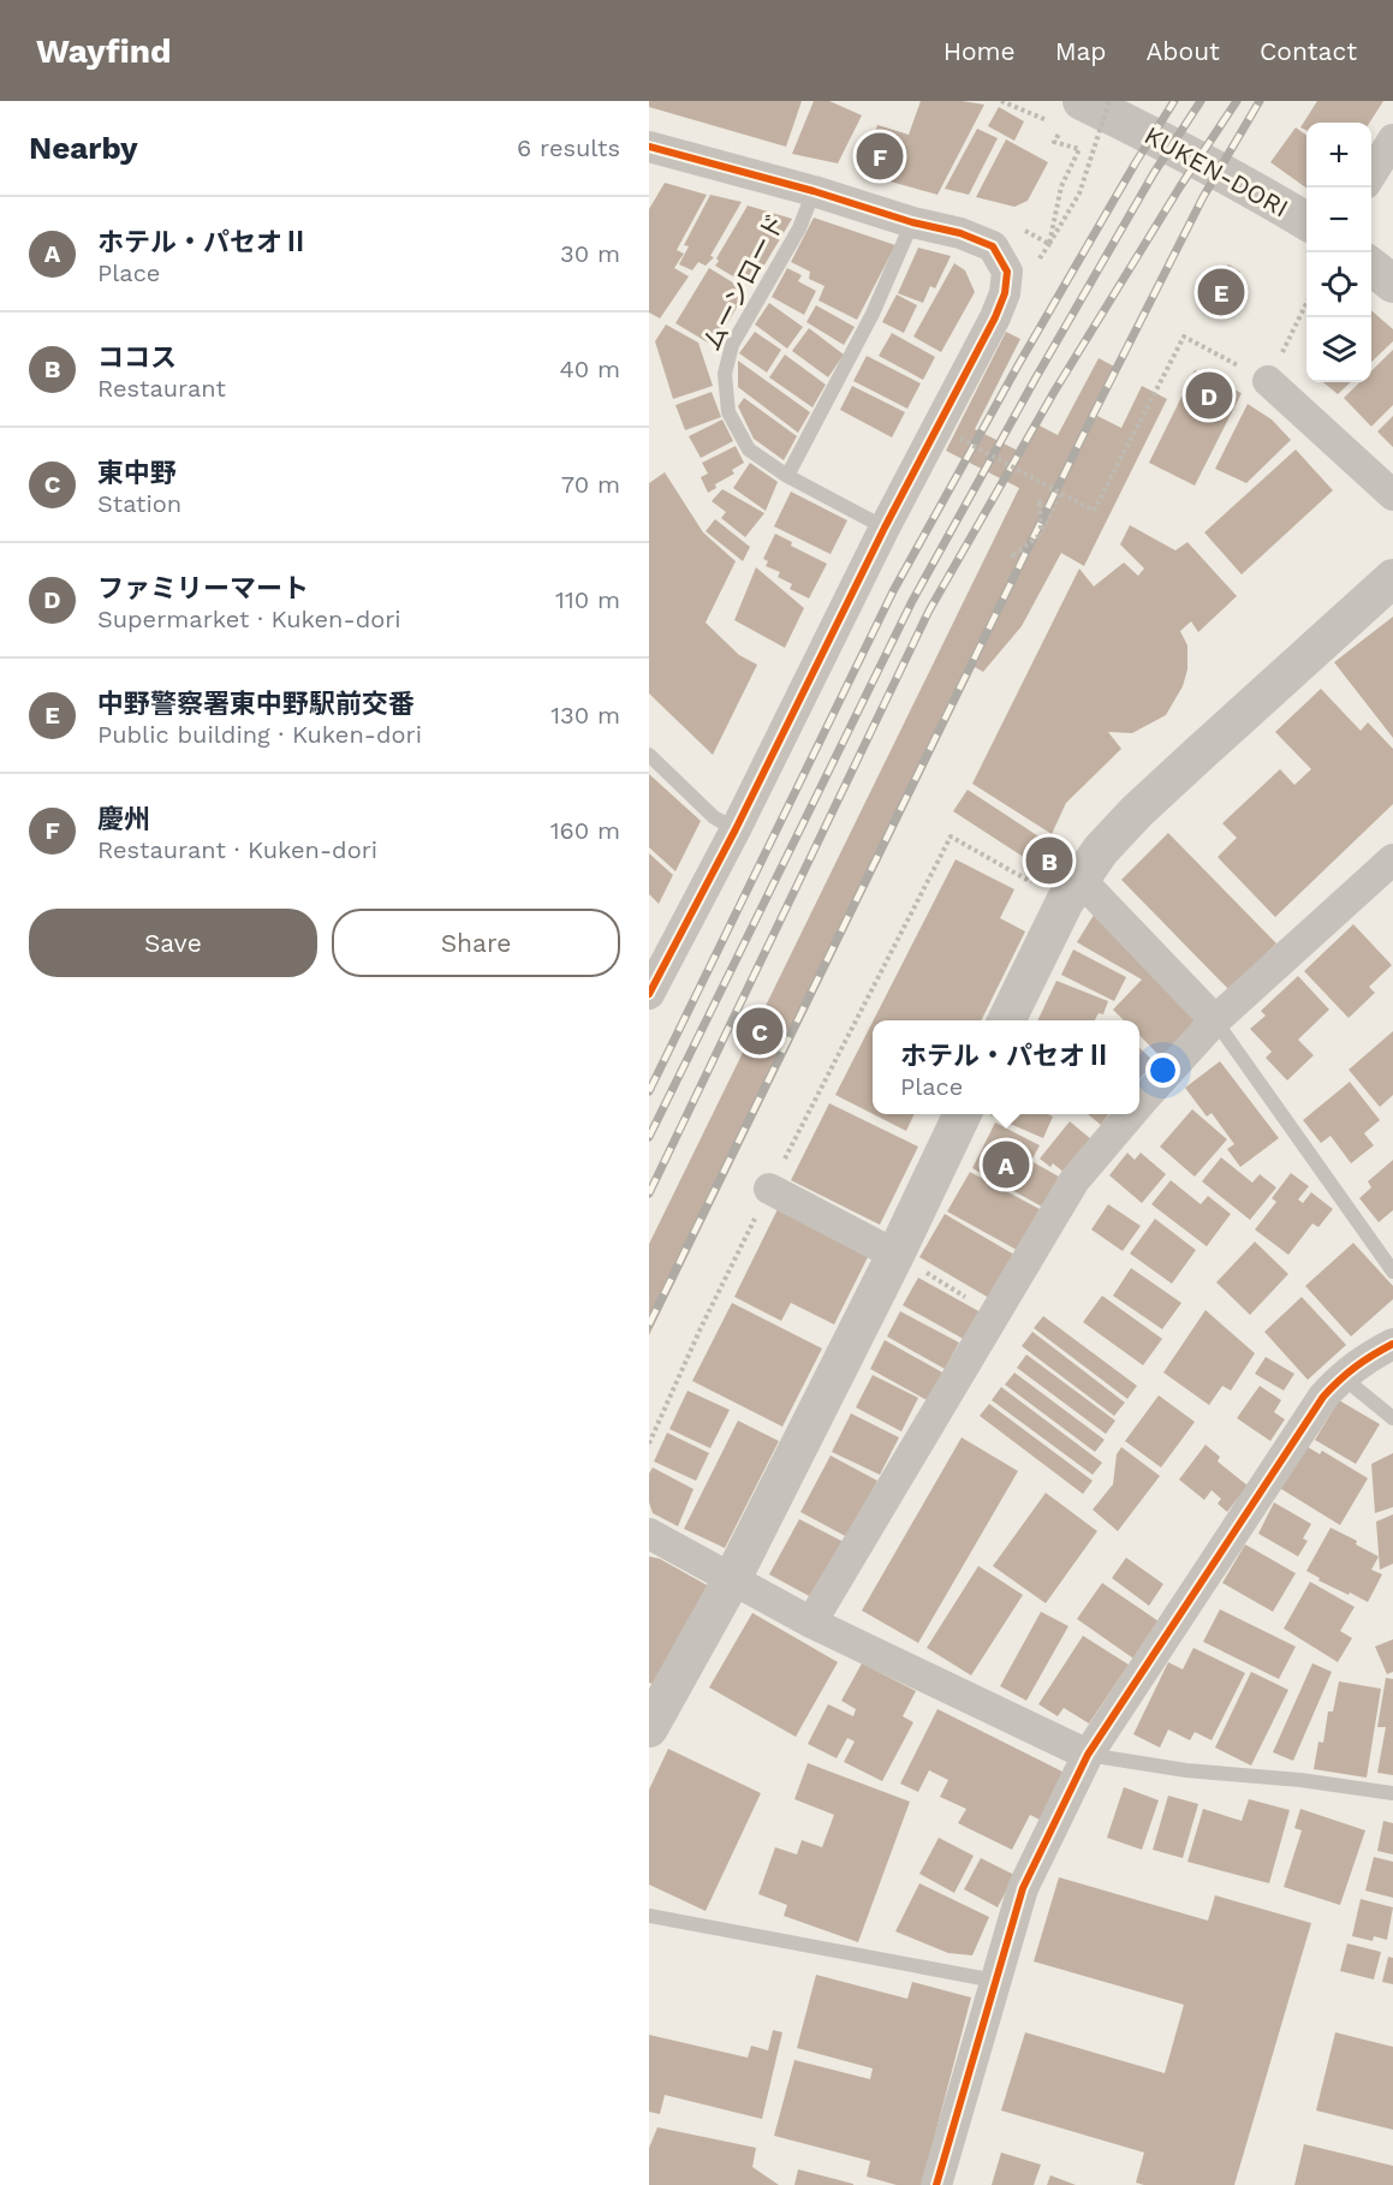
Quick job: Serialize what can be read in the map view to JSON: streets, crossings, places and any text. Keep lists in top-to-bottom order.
{
  "streets": {
    "street": ["KUKEN-DORI"],
    "lane": ["ムーンロード"]
  },
  "page": {
    "header": "Wayfind",
    "nav": [
      "Home",
      "Map",
      "About",
      "Contact"
    ],
    "heading": ["Nearby", "6 results"],
    "map_buttons": ["+", "−"],
    "pins": [
      "F",
      "E",
      "D",
      "B",
      "C",
      "A"
    ],
    "list": [
      {
        "mark": "A",
        "name": "ホテル・パセオⅡ",
        "note": "Place",
        "value": "30 m"
      },
      {
        "mark": "B",
        "name": "ココス",
        "note": "Restaurant",
        "value": "40 m"
      },
      {
        "mark": "C",
        "name": "東中野",
        "note": "Station",
        "value": "70 m"
      },
      {
        "mark": "D",
        "name": "ファミリーマート",
        "note": "Supermarket · Kuken-dori",
        "value": "110 m"
      },
      {
        "mark": "E",
        "name": "中野警察署東中野駅前交番",
        "note": "Public building · Kuken-dori",
        "value": "130 m"
      },
      {
        "mark": "F",
        "name": "慶州",
        "note": "Restaurant · Kuken-dori",
        "value": "160 m"
      }
    ],
    "buttons": ["Save", "Share"],
    "popup": ["ホテル・パセオⅡ", "Place"]
  }
}
